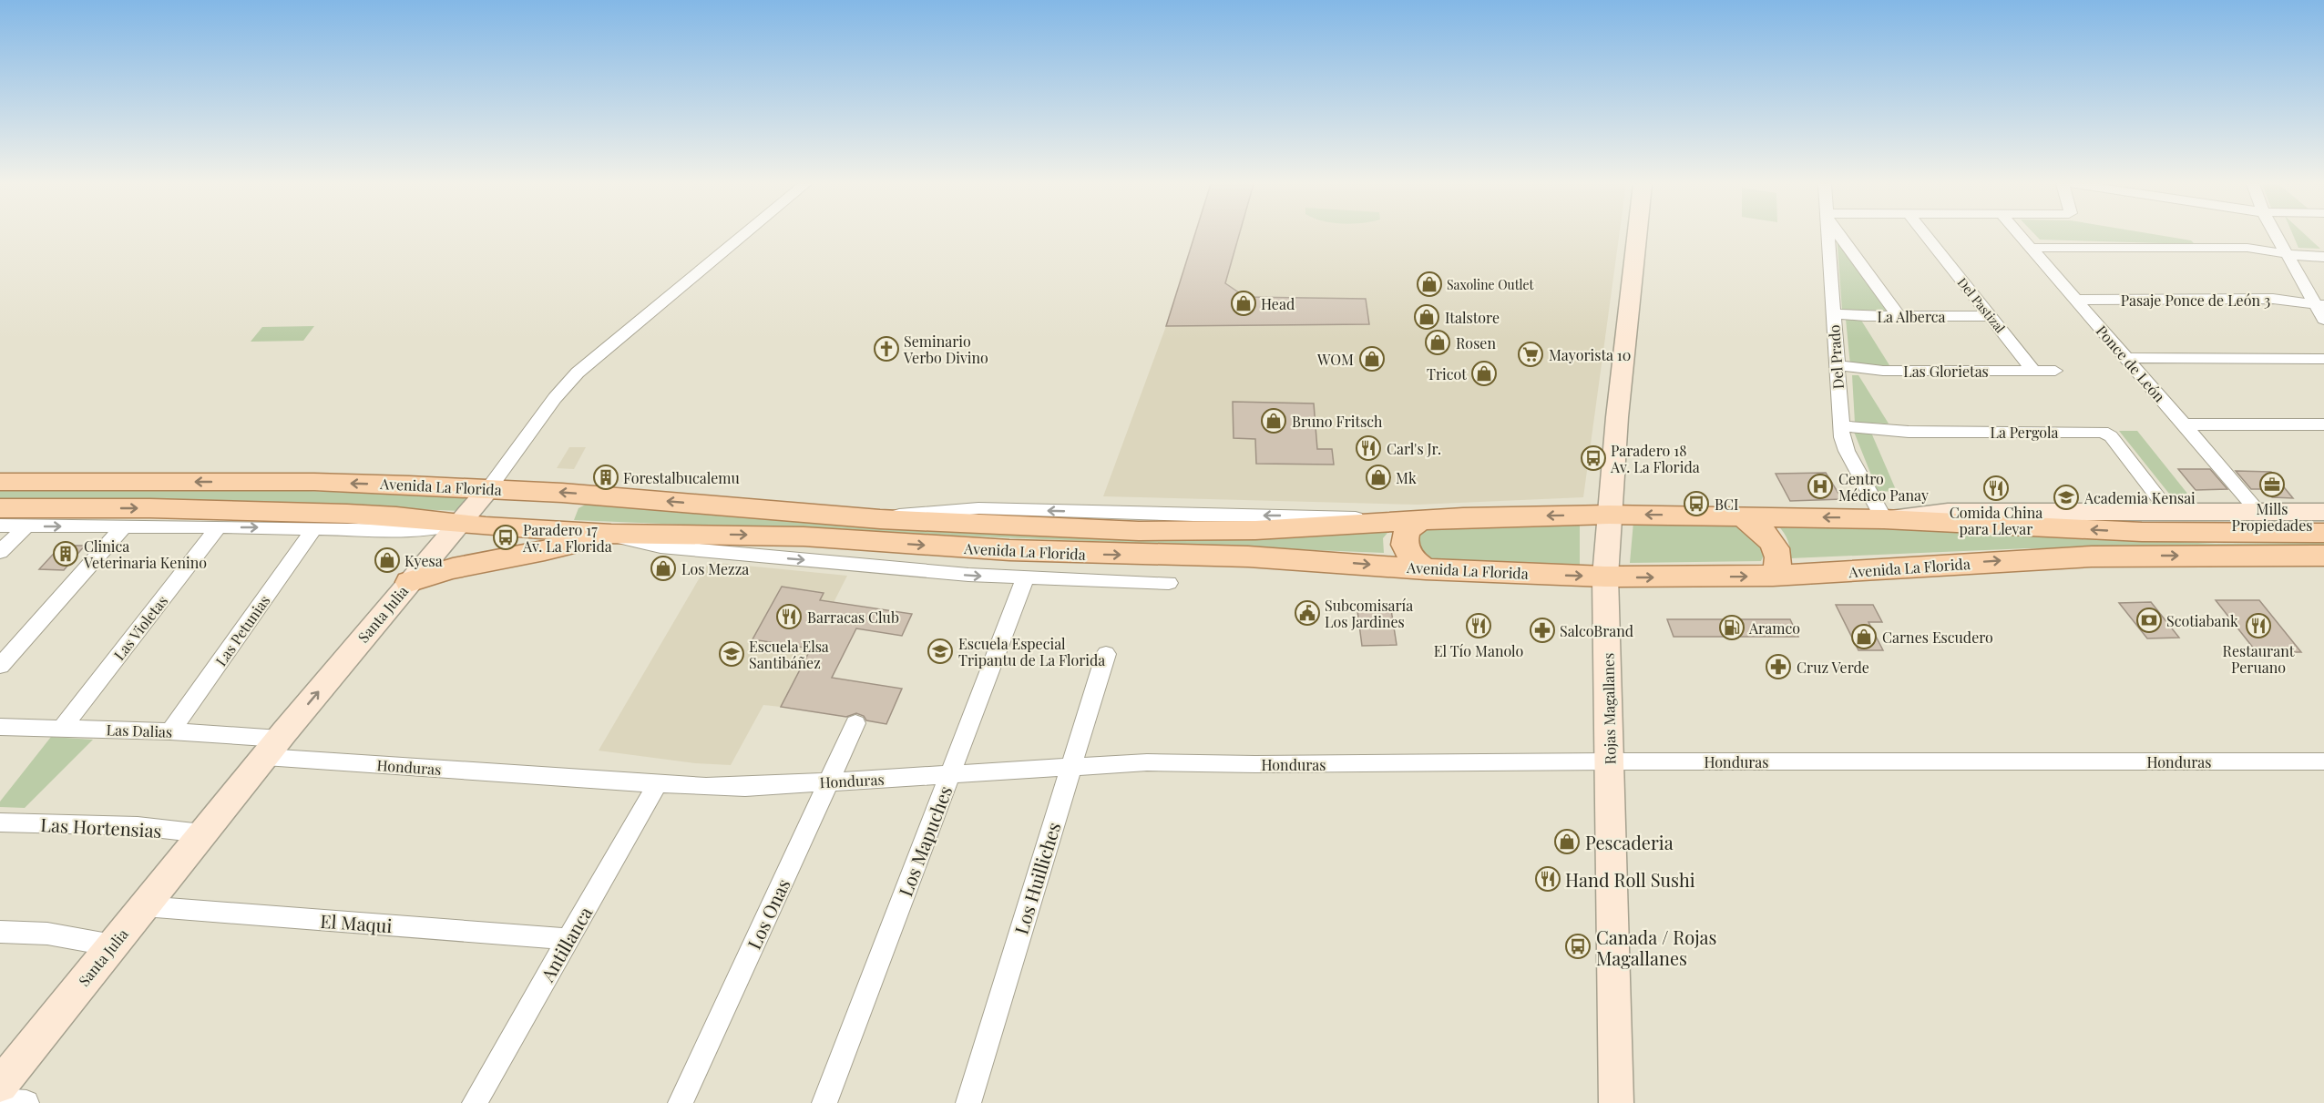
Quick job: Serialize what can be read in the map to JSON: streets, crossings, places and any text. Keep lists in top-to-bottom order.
{
  "streets": {
    "main road": ["Avenida La Florida"],
    "street": [
      "Pasaje Ponce de León 3",
      "Del Pastizal",
      "La Alberca",
      "Del Prado",
      "Ponce de León",
      "Las Glorietas",
      "La Pergola",
      "Santa Julia",
      "Las Violetas",
      "Las Petunias",
      "Rojas Magallanes",
      "Las Dalias",
      "Honduras",
      "Las Hortensias",
      "Los Mapuches",
      "Los Huilliches",
      "Los Onas",
      "El Maqui",
      "Antillanca"
    ]
  },
  "crossings": [
    ["Pasaje Ponce de León 3", "Ponce de León"],
    ["Del Pastizal", "La Alberca"],
    ["Del Pastizal", "Las Glorietas"],
    ["La Alberca", "Del Prado"],
    ["Del Prado", "Las Glorietas"],
    ["Del Prado", "La Pergola"],
    ["Del Prado", "Avenida La Florida"],
    ["Ponce de León", "Avenida La Florida"],
    ["La Pergola", "Avenida La Florida"],
    ["Avenida La Florida", "Santa Julia"],
    ["Avenida La Florida", "Las Violetas"],
    ["Avenida La Florida", "Las Petunias"],
    ["Avenida La Florida", "Rojas Magallanes"],
    ["Avenida La Florida", "Los Mapuches"],
    ["Santa Julia", "Las Dalias"],
    ["Santa Julia", "Honduras"],
    ["Santa Julia", "Las Hortensias"],
    ["Santa Julia", "El Maqui"],
    ["Las Violetas", "Las Dalias"],
    ["Las Petunias", "Las Dalias"],
    ["Rojas Magallanes", "Honduras"],
    ["Las Dalias", "Honduras"],
    ["Honduras", "Los Mapuches"],
    ["Honduras", "Los Huilliches"],
    ["Honduras", "Los Onas"],
    ["Honduras", "Antillanca"],
    ["El Maqui", "Antillanca"]
  ],
  "places": {
    "shop": [
      "Saxoline Outlet",
      "Head",
      "Italstore",
      "Rosen",
      "WOM",
      "Tricot",
      "Bruno Fritsch",
      "Mk",
      "Kyesa",
      "Los Mezza",
      "Carnes Escudero",
      "Pescaderia"
    ],
    "church": ["Seminario Verbo Divino"],
    "supermarket": ["Mayorista 10"],
    "restaurant": [
      "Carl's Jr.",
      "Comida China para Llevar",
      "Barracas Club",
      "El Tío Manolo",
      "Restaurant Peruano",
      "Hand Roll Sushi"
    ],
    "bus stop": [
      "Paradero 18 Av. La Florida",
      "BCI",
      "Paradero 17 Av. La Florida",
      "Canada / Rojas Magallanes"
    ],
    "building": ["Forestalbucalemu", "Clinica Veterinaria Kenino"],
    "office": ["Mills Propiedades"],
    "hospital": ["Centro Médico Panay"],
    "school or university": ["Academia Kensai", "Escuela Especial Tripantu de La Florida", "Escuela Elsa Santibáñez"],
    "public building": ["Subcomisaría Los Jardines"],
    "bank": ["Scotiabank"],
    "fuel station": ["Aramco"],
    "pharmacy": ["SalcoBrand", "Cruz Verde"]
  }
}
